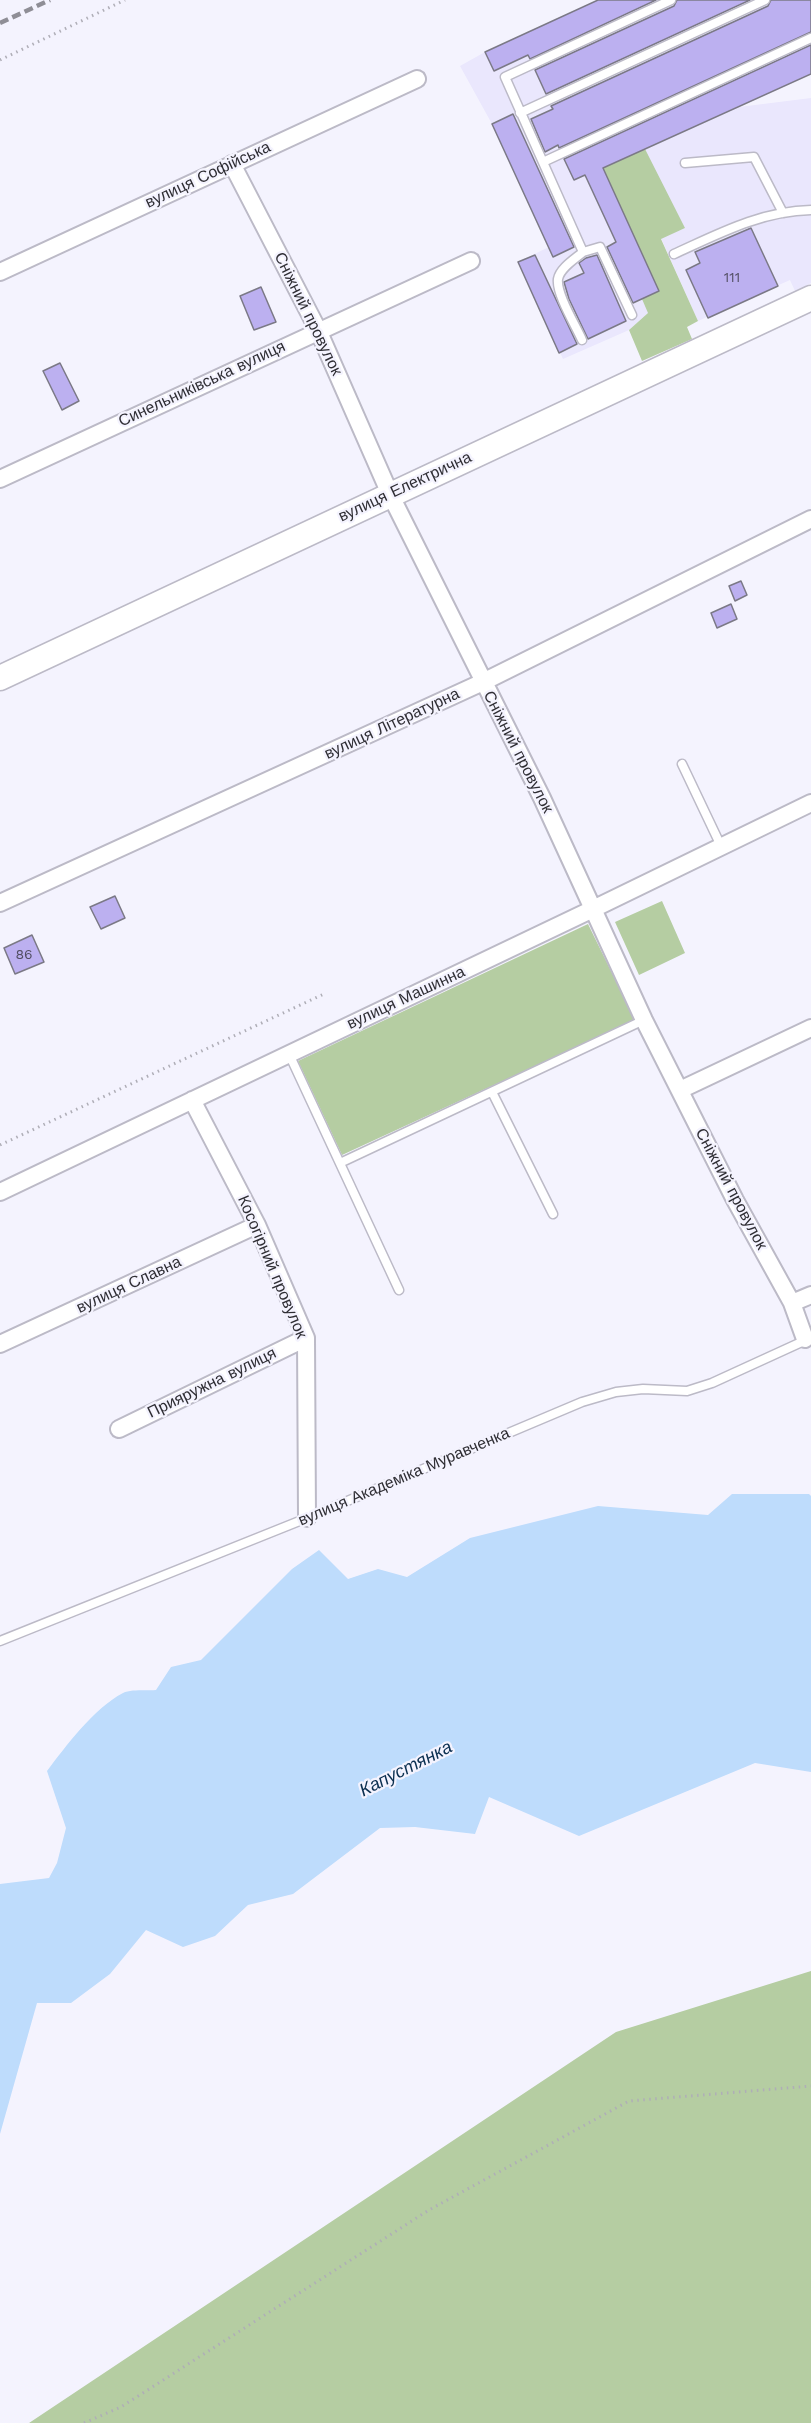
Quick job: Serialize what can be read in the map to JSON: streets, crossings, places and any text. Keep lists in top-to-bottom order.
{
  "streets": {
    "street": [
      "вулиця Софійська",
      "Сніжний провулок",
      "Синельниківська вулиця",
      "вулиця Електрична",
      "вулиця Літературна",
      "вулиця Машинна",
      "Косогірний провулок",
      "вулиця Славна",
      "Прияружна вулиця"
    ],
    "lane": ["вулиця Академіка Муравченка"]
  },
  "crossings": [
    ["вулиця Софійська", "Сніжний провулок"],
    ["Сніжний провулок", "Синельниківська вулиця"],
    ["Сніжний провулок", "вулиця Електрична"],
    ["Сніжний провулок", "вулиця Літературна"],
    ["Сніжний провулок", "вулиця Машинна"],
    ["Сніжний провулок", "вулиця Академіка Муравченка"],
    ["вулиця Машинна", "Косогірний провулок"],
    ["Косогірний провулок", "вулиця Славна"],
    ["Косогірний провулок", "Прияружна вулиця"],
    ["Косогірний провулок", "вулиця Академіка Муравченка"]
  ],
  "water": ["Капустянка"],
  "house_numbers": ["111", "86"]
}
